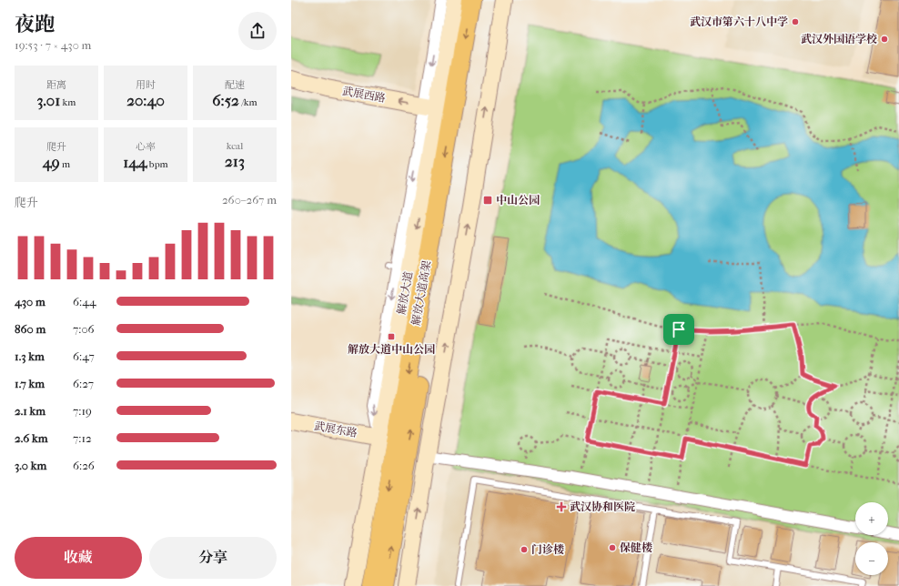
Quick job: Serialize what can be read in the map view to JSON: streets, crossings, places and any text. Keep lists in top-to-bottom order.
{
  "streets": {
    "main road": [
      "武展西路",
      "解放大道",
      "解放大道高架",
      "武展东路"
    ]
  },
  "crossings": [
    ["武展西路", "解放大道"],
    ["解放大道", "武展东路"]
  ],
  "one_way": ["武展西路"],
  "places": {
    "other": [
      "武汉市第六十八中学",
      "武汉外国语学校",
      "保健楼",
      "门诊楼"
    ],
    "transit": ["中山公园", "解放大道中山公园"],
    "health": ["武汉协和医院"]
  },
  "page": {
    "heading": ["夜跑", "19:53 · 7 × 430 m"],
    "stats": [
      ["距离", "3.01 km"],
      ["用时", "20:40"],
      ["配速", "6:52 /km"],
      ["爬升", "49 m"],
      ["心率", "144 bpm"],
      ["kcal", "213"]
    ],
    "chart": ["爬升", "260–267 m"],
    "list": [
      {
        "name": "430 m",
        "note": "6:44"
      },
      {
        "name": "860 m",
        "note": "7:06"
      },
      {
        "name": "1.3 km",
        "note": "6:47"
      },
      {
        "name": "1.7 km",
        "note": "6:27"
      },
      {
        "name": "2.1 km",
        "note": "7:19"
      },
      {
        "name": "2.6 km",
        "note": "7:12"
      },
      {
        "name": "3.0 km",
        "note": "6:26"
      }
    ],
    "map_buttons": ["+", "−"],
    "buttons": ["收藏", "分享"]
  }
}
